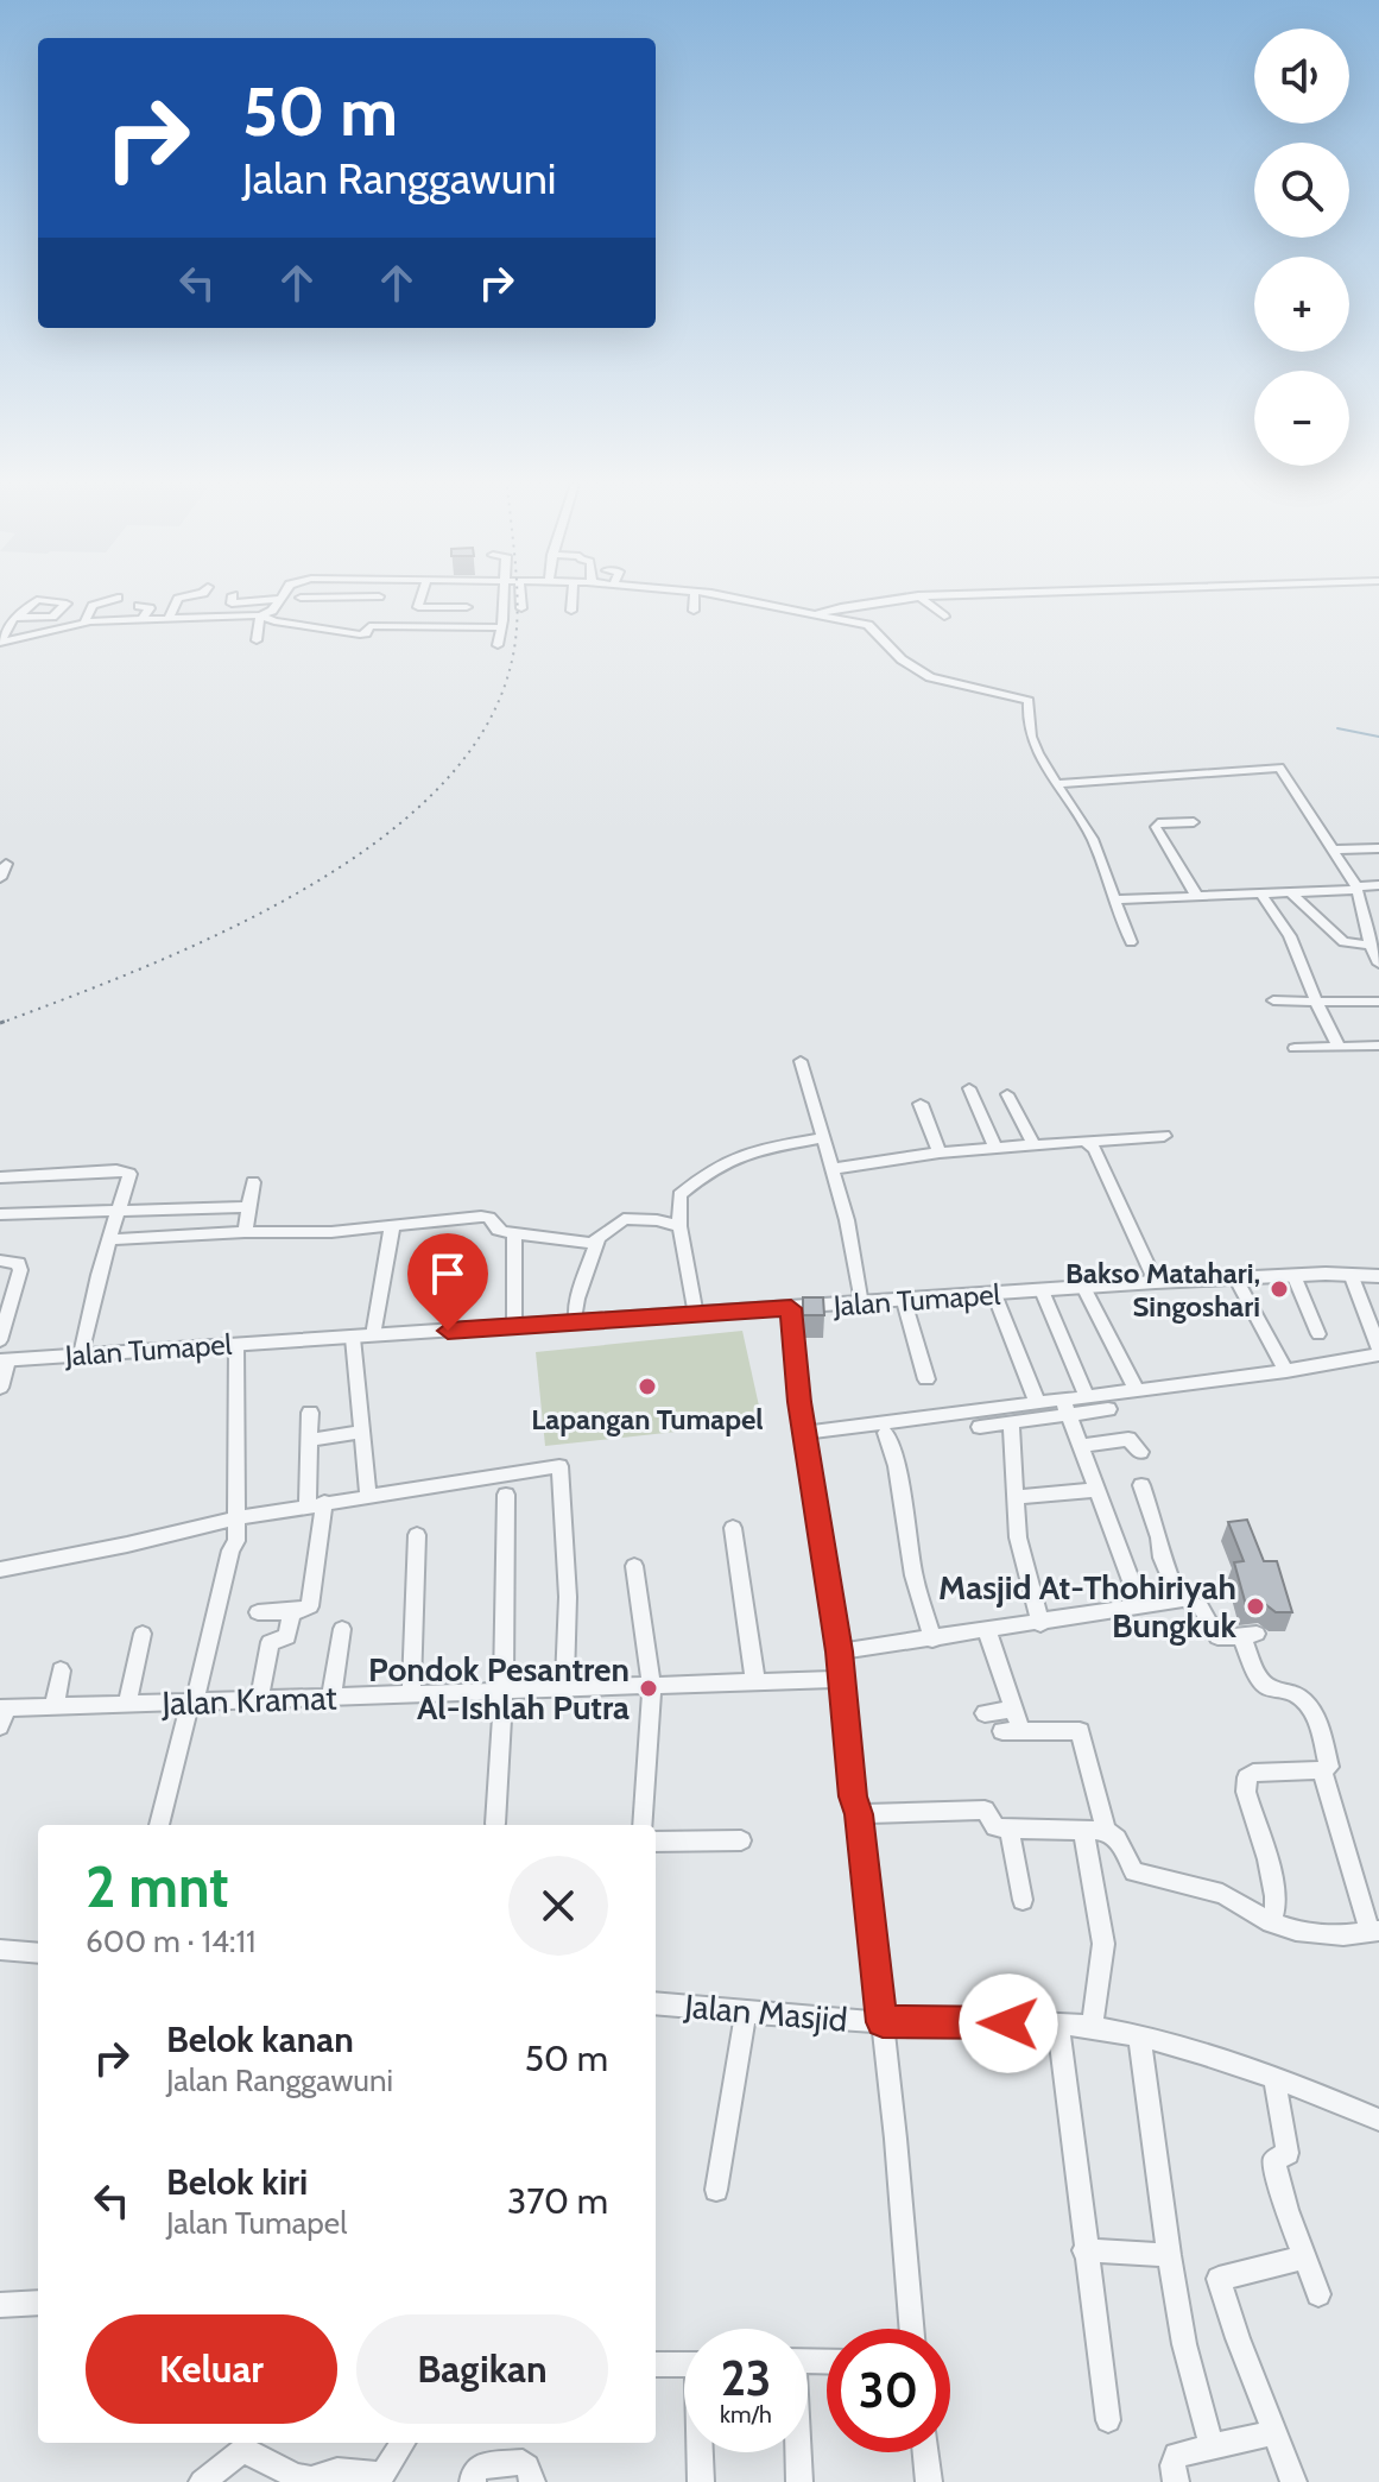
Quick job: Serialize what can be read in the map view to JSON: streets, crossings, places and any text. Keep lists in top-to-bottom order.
{
  "streets": {
    "street": ["Jalan Tumapel", "Jalan Kramat", "Jalan Masjid"]
  },
  "places": [
    "Bakso Matahari, Singoshari",
    "Lapangan Tumapel",
    "Masjid At-Thohiriyah Bungkuk",
    "Pondok Pesantren Al-Ishlah Putra"
  ],
  "page": {
    "map_buttons": ["+", "−"],
    "turn": ["50 m", "Jalan Ranggawuni"],
    "heading": ["2 mnt", "600 m · 14:11"],
    "list": [
      {
        "name": "Belok kanan",
        "note": "Jalan Ranggawuni",
        "value": "50 m"
      },
      {
        "name": "Belok kiri",
        "note": "Jalan Tumapel",
        "value": "370 m"
      }
    ],
    "buttons": ["Keluar", "Bagikan"],
    "speed": "23 km/h",
    "limit": "30"
  }
}
